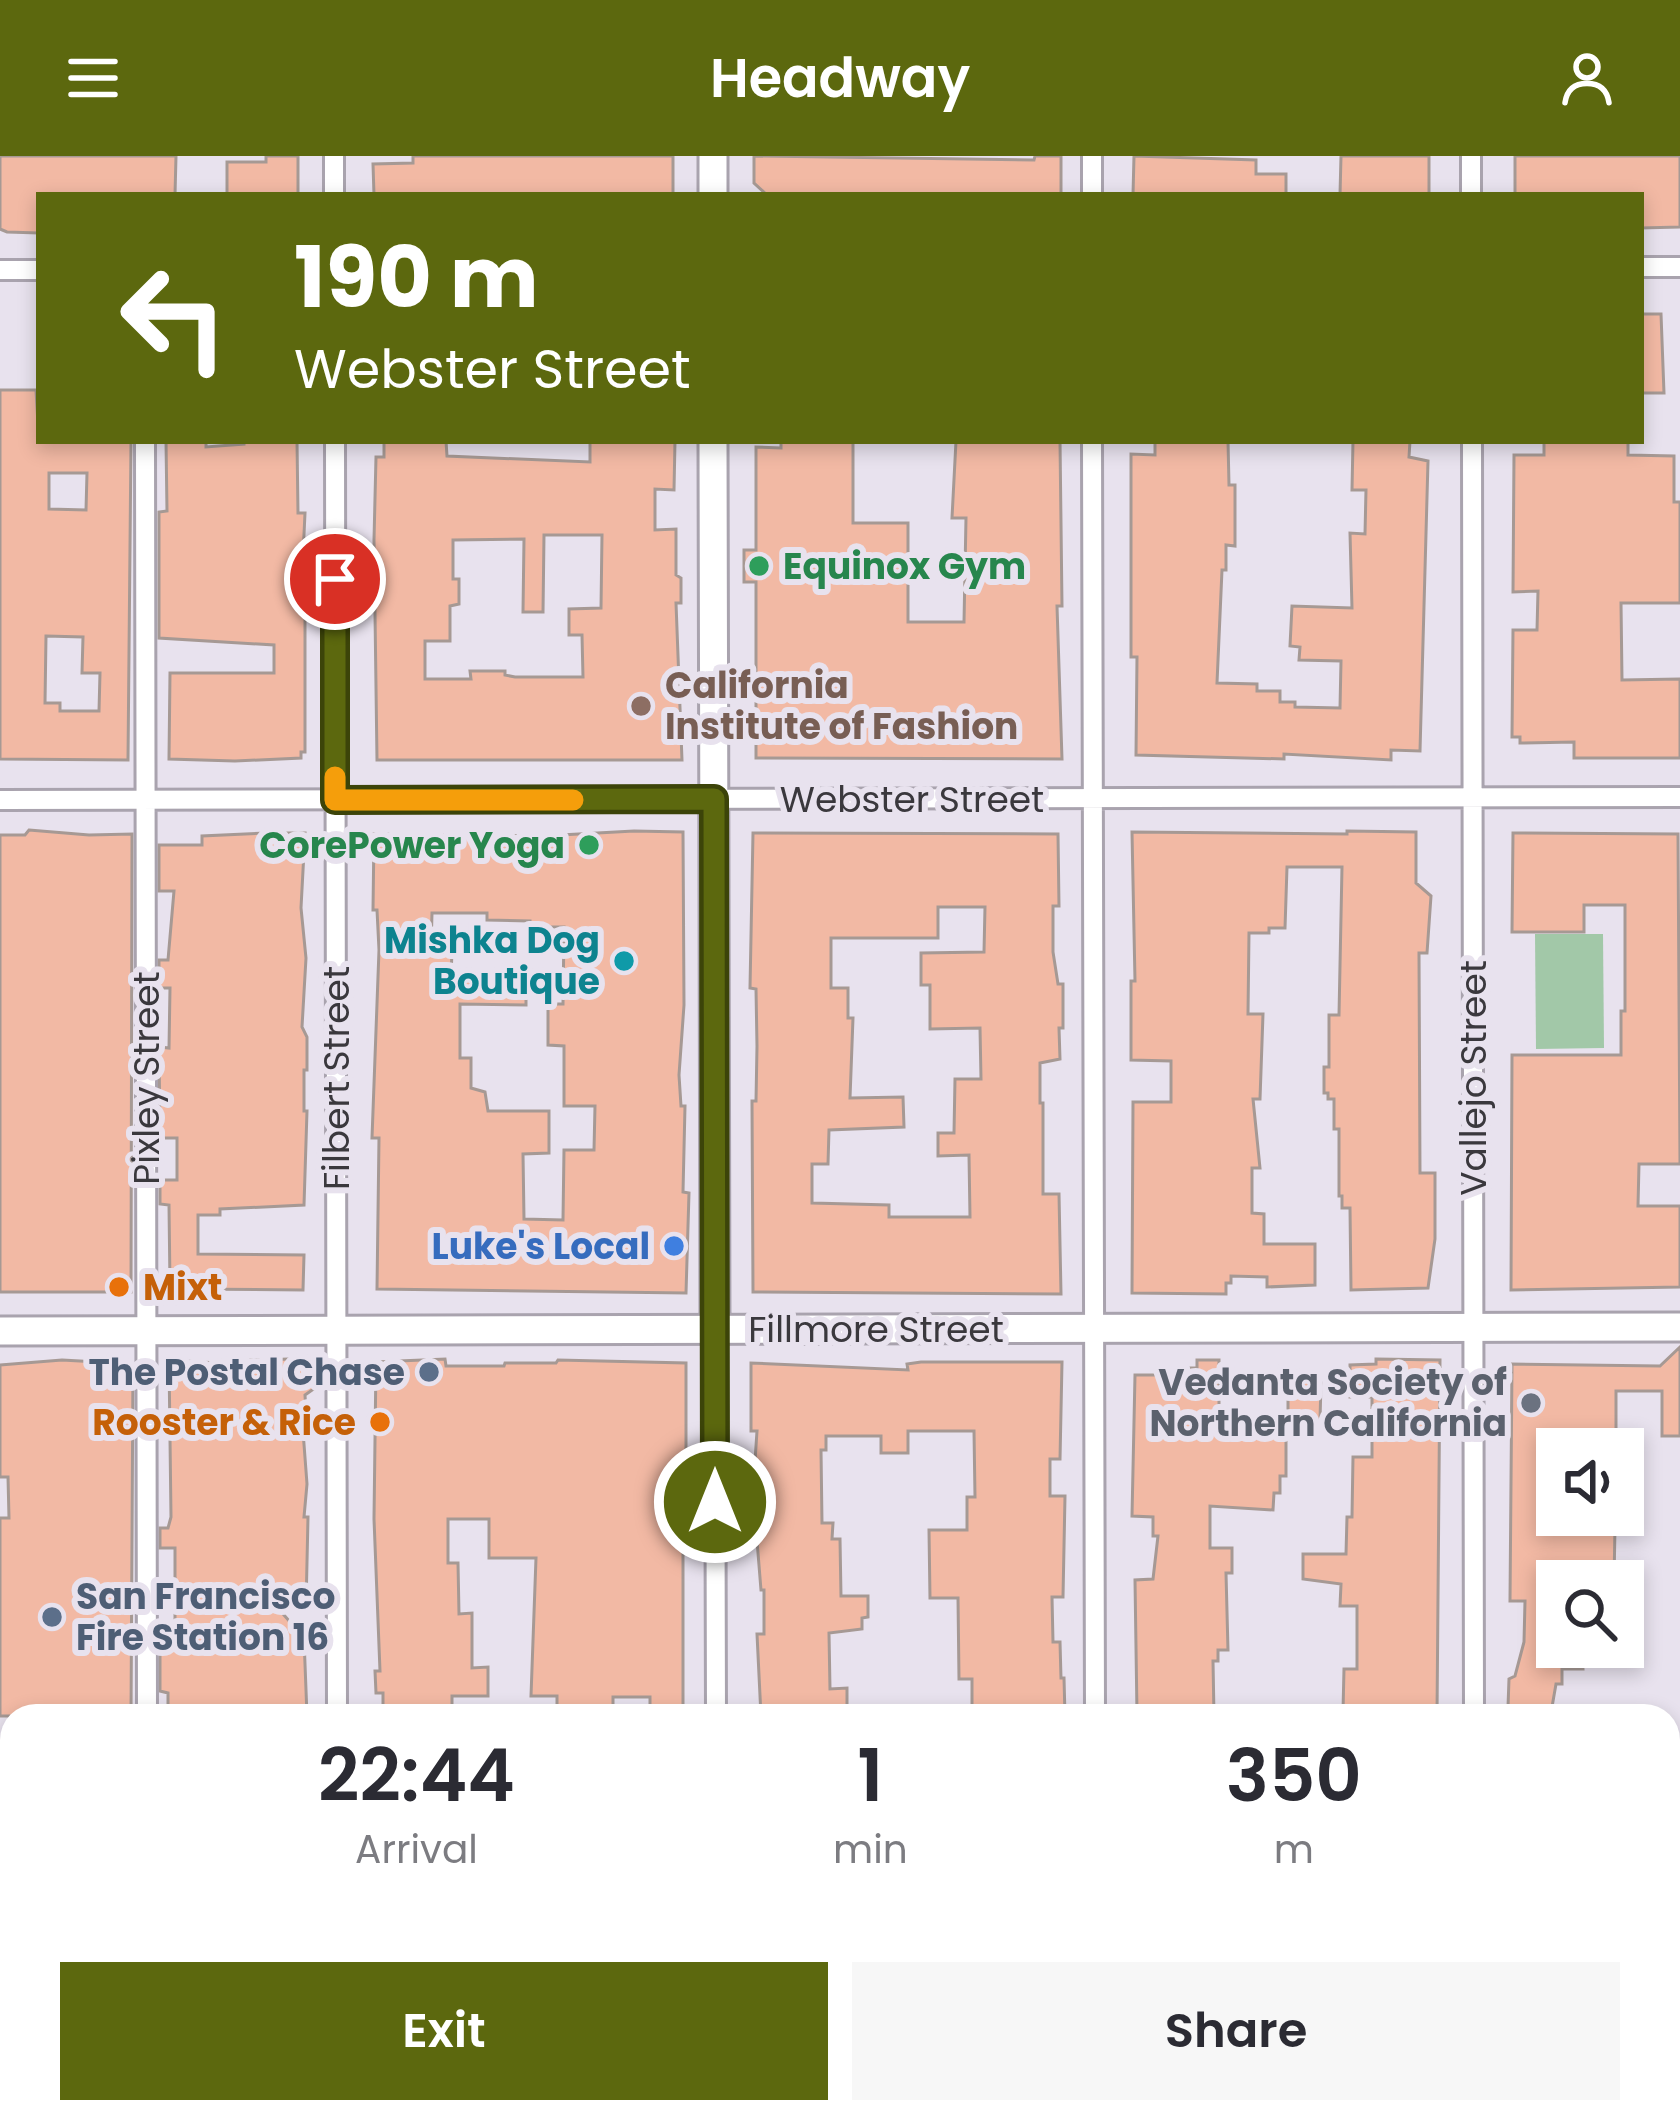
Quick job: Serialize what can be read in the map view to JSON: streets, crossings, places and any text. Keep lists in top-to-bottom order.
{
  "streets": {
    "street": [
      "Webster Street",
      "Pixley Street",
      "Filbert Street",
      "Vallejo Street",
      "Fillmore Street"
    ]
  },
  "crossings": [
    ["Webster Street", "Pixley Street"],
    ["Webster Street", "Filbert Street"],
    ["Webster Street", "Vallejo Street"],
    ["Pixley Street", "Fillmore Street"],
    ["Filbert Street", "Fillmore Street"],
    ["Vallejo Street", "Fillmore Street"]
  ],
  "places": [
    "Equinox Gym",
    "California Institute of Fashion",
    "CorePower Yoga",
    "Mishka Dog Boutique",
    "Luke's Local",
    "Mixt",
    "The Postal Chase",
    "Vedanta Society of Northern California",
    "Rooster & Rice",
    "San Francisco Fire Station 16"
  ],
  "page": {
    "header": "Headway",
    "turn": ["190 m", "Webster Street"],
    "eta": [
      "22:44",
      "Arrival",
      "1",
      "min",
      "350",
      "m"
    ],
    "buttons": ["Exit", "Share"]
  }
}
